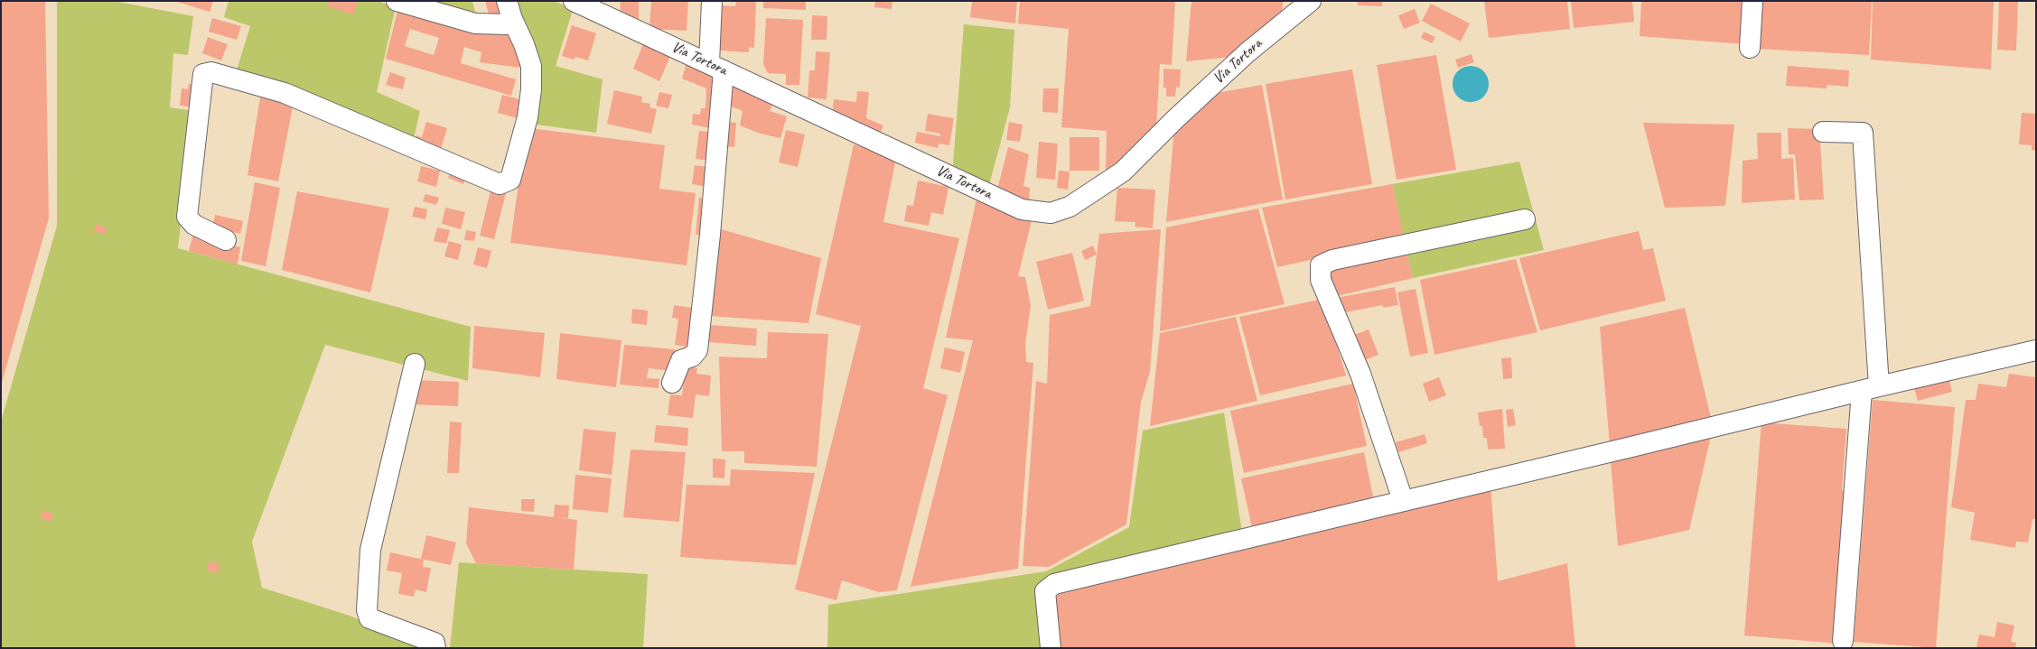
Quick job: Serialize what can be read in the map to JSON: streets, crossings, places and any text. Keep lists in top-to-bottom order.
{
  "streets": {
    "street": ["Via Tortora"]
  }
}
